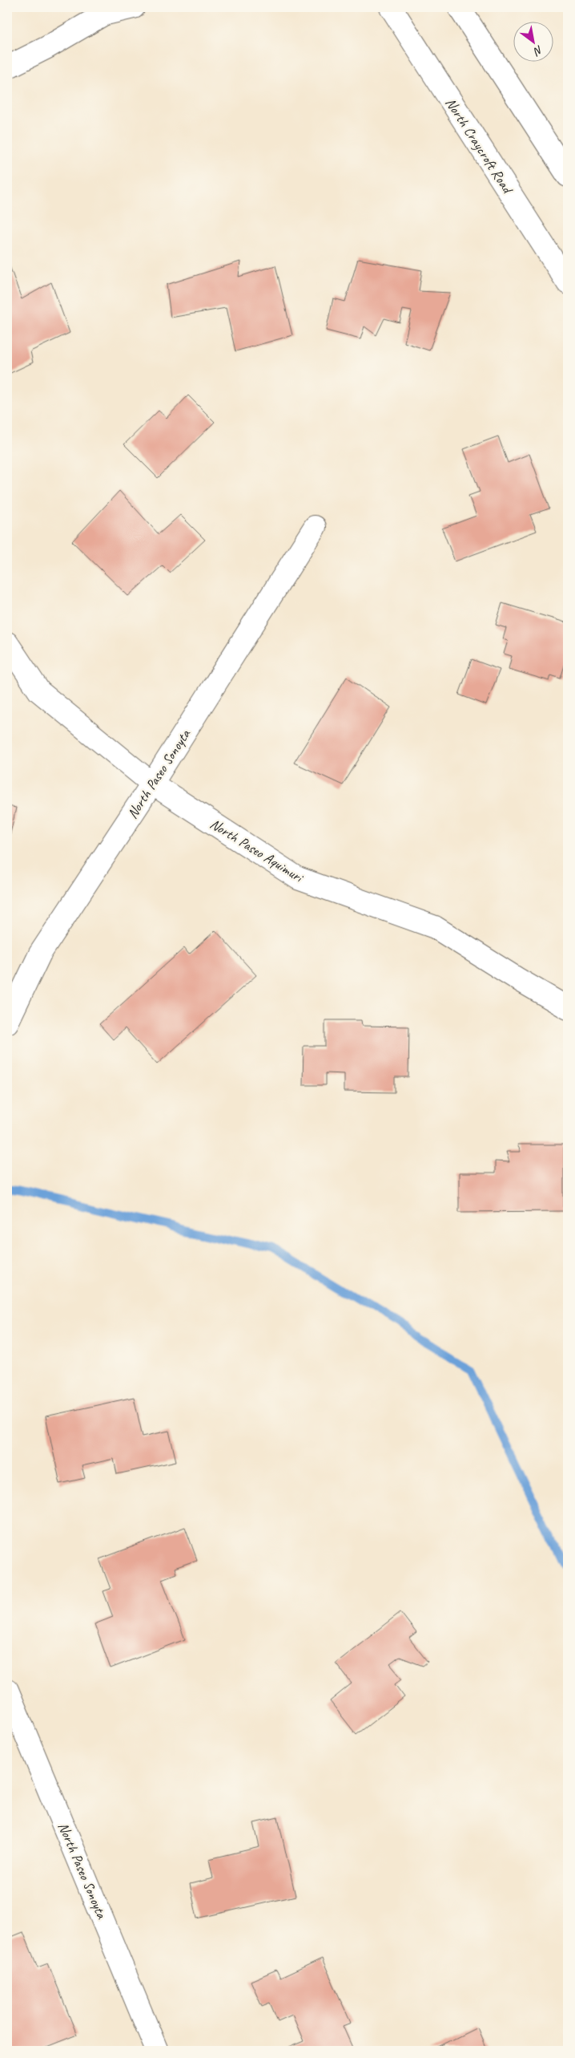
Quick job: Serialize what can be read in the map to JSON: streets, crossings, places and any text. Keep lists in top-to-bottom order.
{
  "streets": {
    "street": ["North Craycroft Road", "North Paseo Sonoyta", "North Paseo Aquimuri"]
  },
  "crossings": [
    ["North Paseo Sonoyta", "North Paseo Aquimuri"]
  ],
  "north": "bottom right"
}
